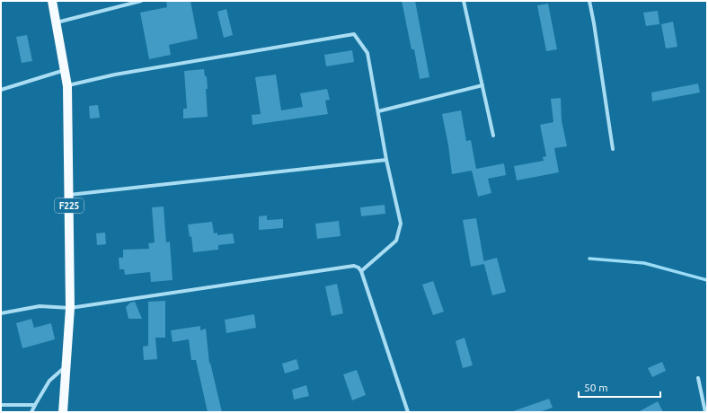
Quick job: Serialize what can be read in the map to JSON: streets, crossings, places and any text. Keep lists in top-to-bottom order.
{
  "streets": {
    "main road": ["F225"]
  },
  "scale_bar": "50 m"
}
